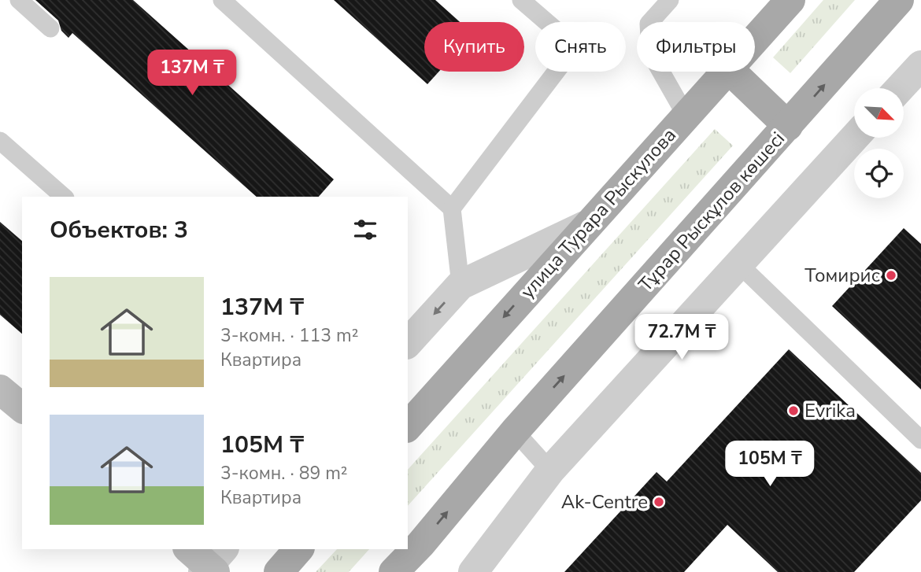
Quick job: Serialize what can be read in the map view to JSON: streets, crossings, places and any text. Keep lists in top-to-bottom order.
{
  "streets": {
    "main road": ["Тұрар Рыскұлов көшесі", "улица Турара Рыскулова"]
  },
  "one_way": ["Тұрар Рыскұлов көшесі", "улица Турара Рыскулова"],
  "places": ["Томирис", "Evrika", "Ak-Centre"],
  "north": "bottom right",
  "page": {
    "chip": ["Купить", "Снять", "Фильтры"],
    "price": ["137M ₸", "72.7M ₸", "105M ₸"],
    "heading": "Объектов: 3",
    "list": [
      {
        "name": "137M ₸",
        "note": "3-комн. · 113 m² · Квартира"
      },
      {
        "name": "105M ₸",
        "note": "3-комн. · 89 m² · Квартира"
      }
    ]
  }
}
